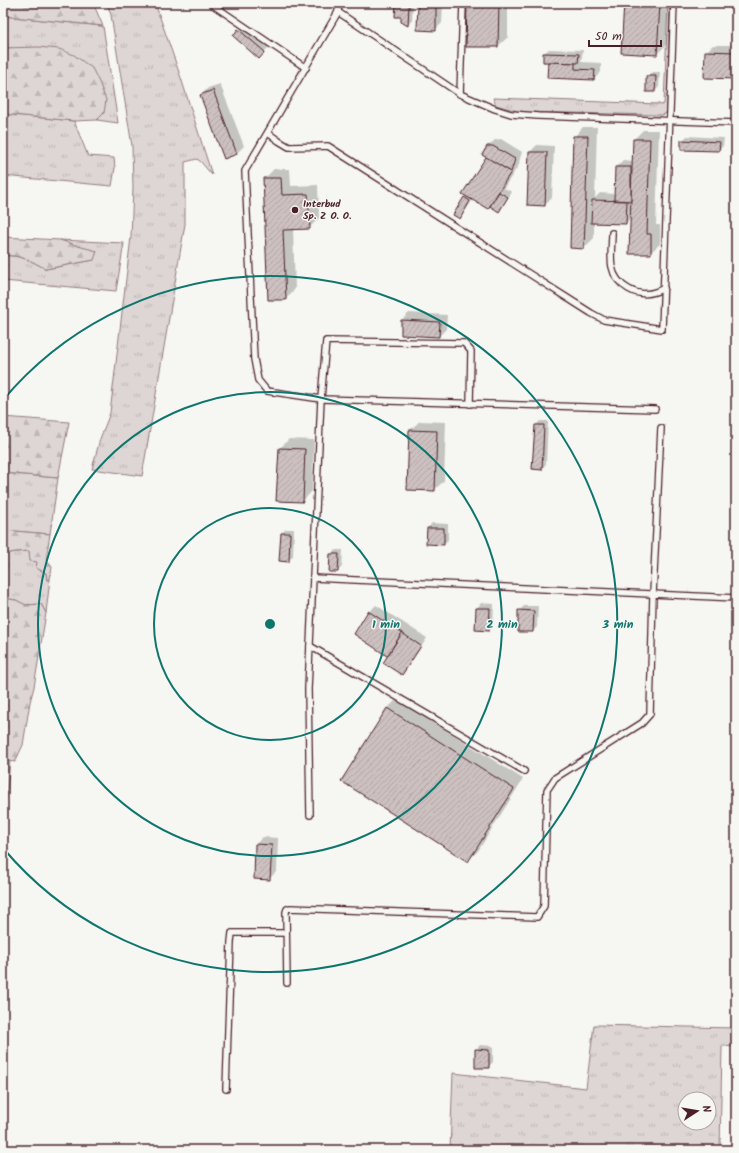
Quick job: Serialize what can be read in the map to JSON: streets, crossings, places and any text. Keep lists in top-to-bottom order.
{
  "places": ["Interbud Sp. Z O. O."],
  "scale_bar": "50 m",
  "north": "right",
  "rings": ["1 min", "2 min", "3 min"]
}
